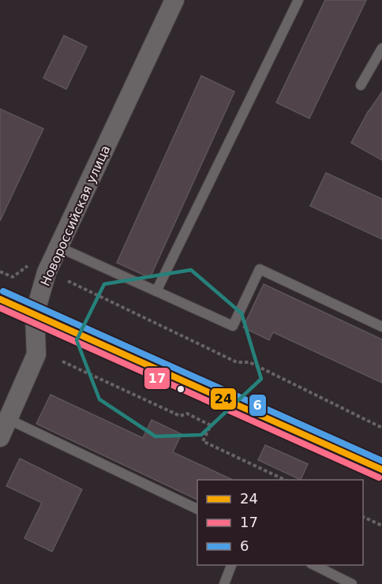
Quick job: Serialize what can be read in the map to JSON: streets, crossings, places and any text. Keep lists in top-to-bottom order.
{
  "streets": {
    "street": ["Новороссийская улица"]
  },
  "lines": ["transit line 6", "transit line 24", "transit line 17"],
  "legend": ["24", "17", "6"]
}
